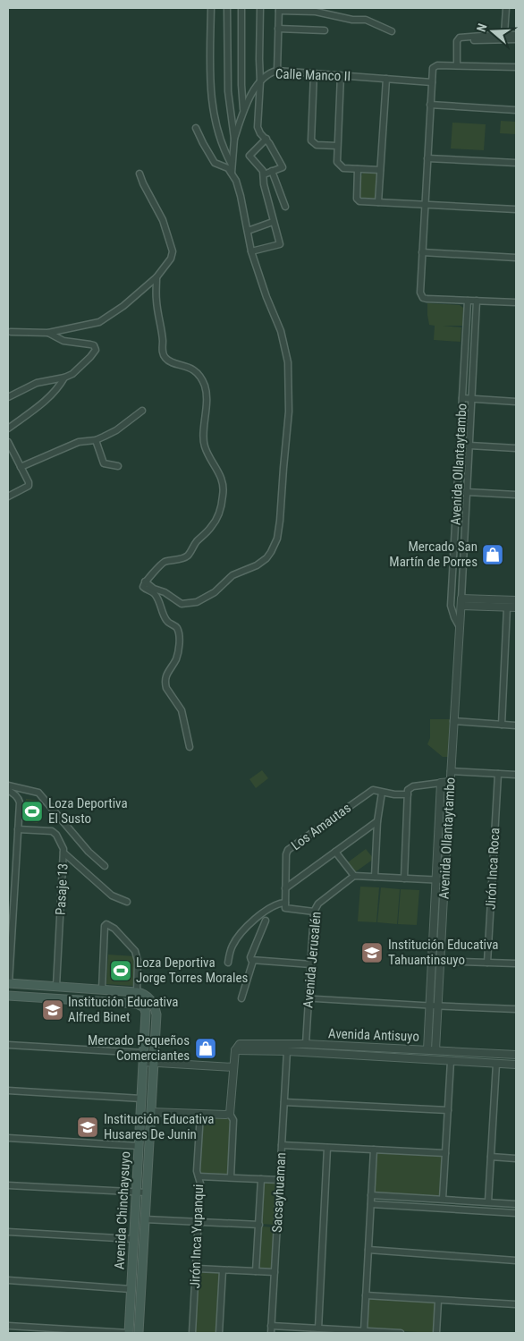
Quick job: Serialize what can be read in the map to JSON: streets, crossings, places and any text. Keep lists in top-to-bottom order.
{
  "streets": {
    "main road": ["Avenida Chinchaysuyo"],
    "street": [
      "Calle Manco II",
      "Avenida Ollantaytambo",
      "Los Amautas",
      "Jirón Inca Roca",
      "Pasaje 13",
      "Avenida Jerusalén",
      "Avenida Antisuyo",
      "Sacsayhuaman",
      "Jirón Inca Yupanqui"
    ]
  },
  "crossings": [
    ["Avenida Ollantaytambo", "Avenida Antisuyo"],
    ["Avenida Jerusalén", "Avenida Antisuyo"],
    ["Avenida Antisuyo", "Sacsayhuaman"]
  ],
  "places": {
    "shop": ["Mercado San Martín de Porres", "Mercado Pequeños Comerciantes"],
    "sports": ["Loza Deportiva El Susto", "Loza Deportiva Jorge Torres Morales"],
    "school or university": ["Institución Educativa Tahuantinsuyo", "Institución Educativa Alfred Binet", "Institución Educativa Husares De Junin"]
  },
  "north": "left"
}
